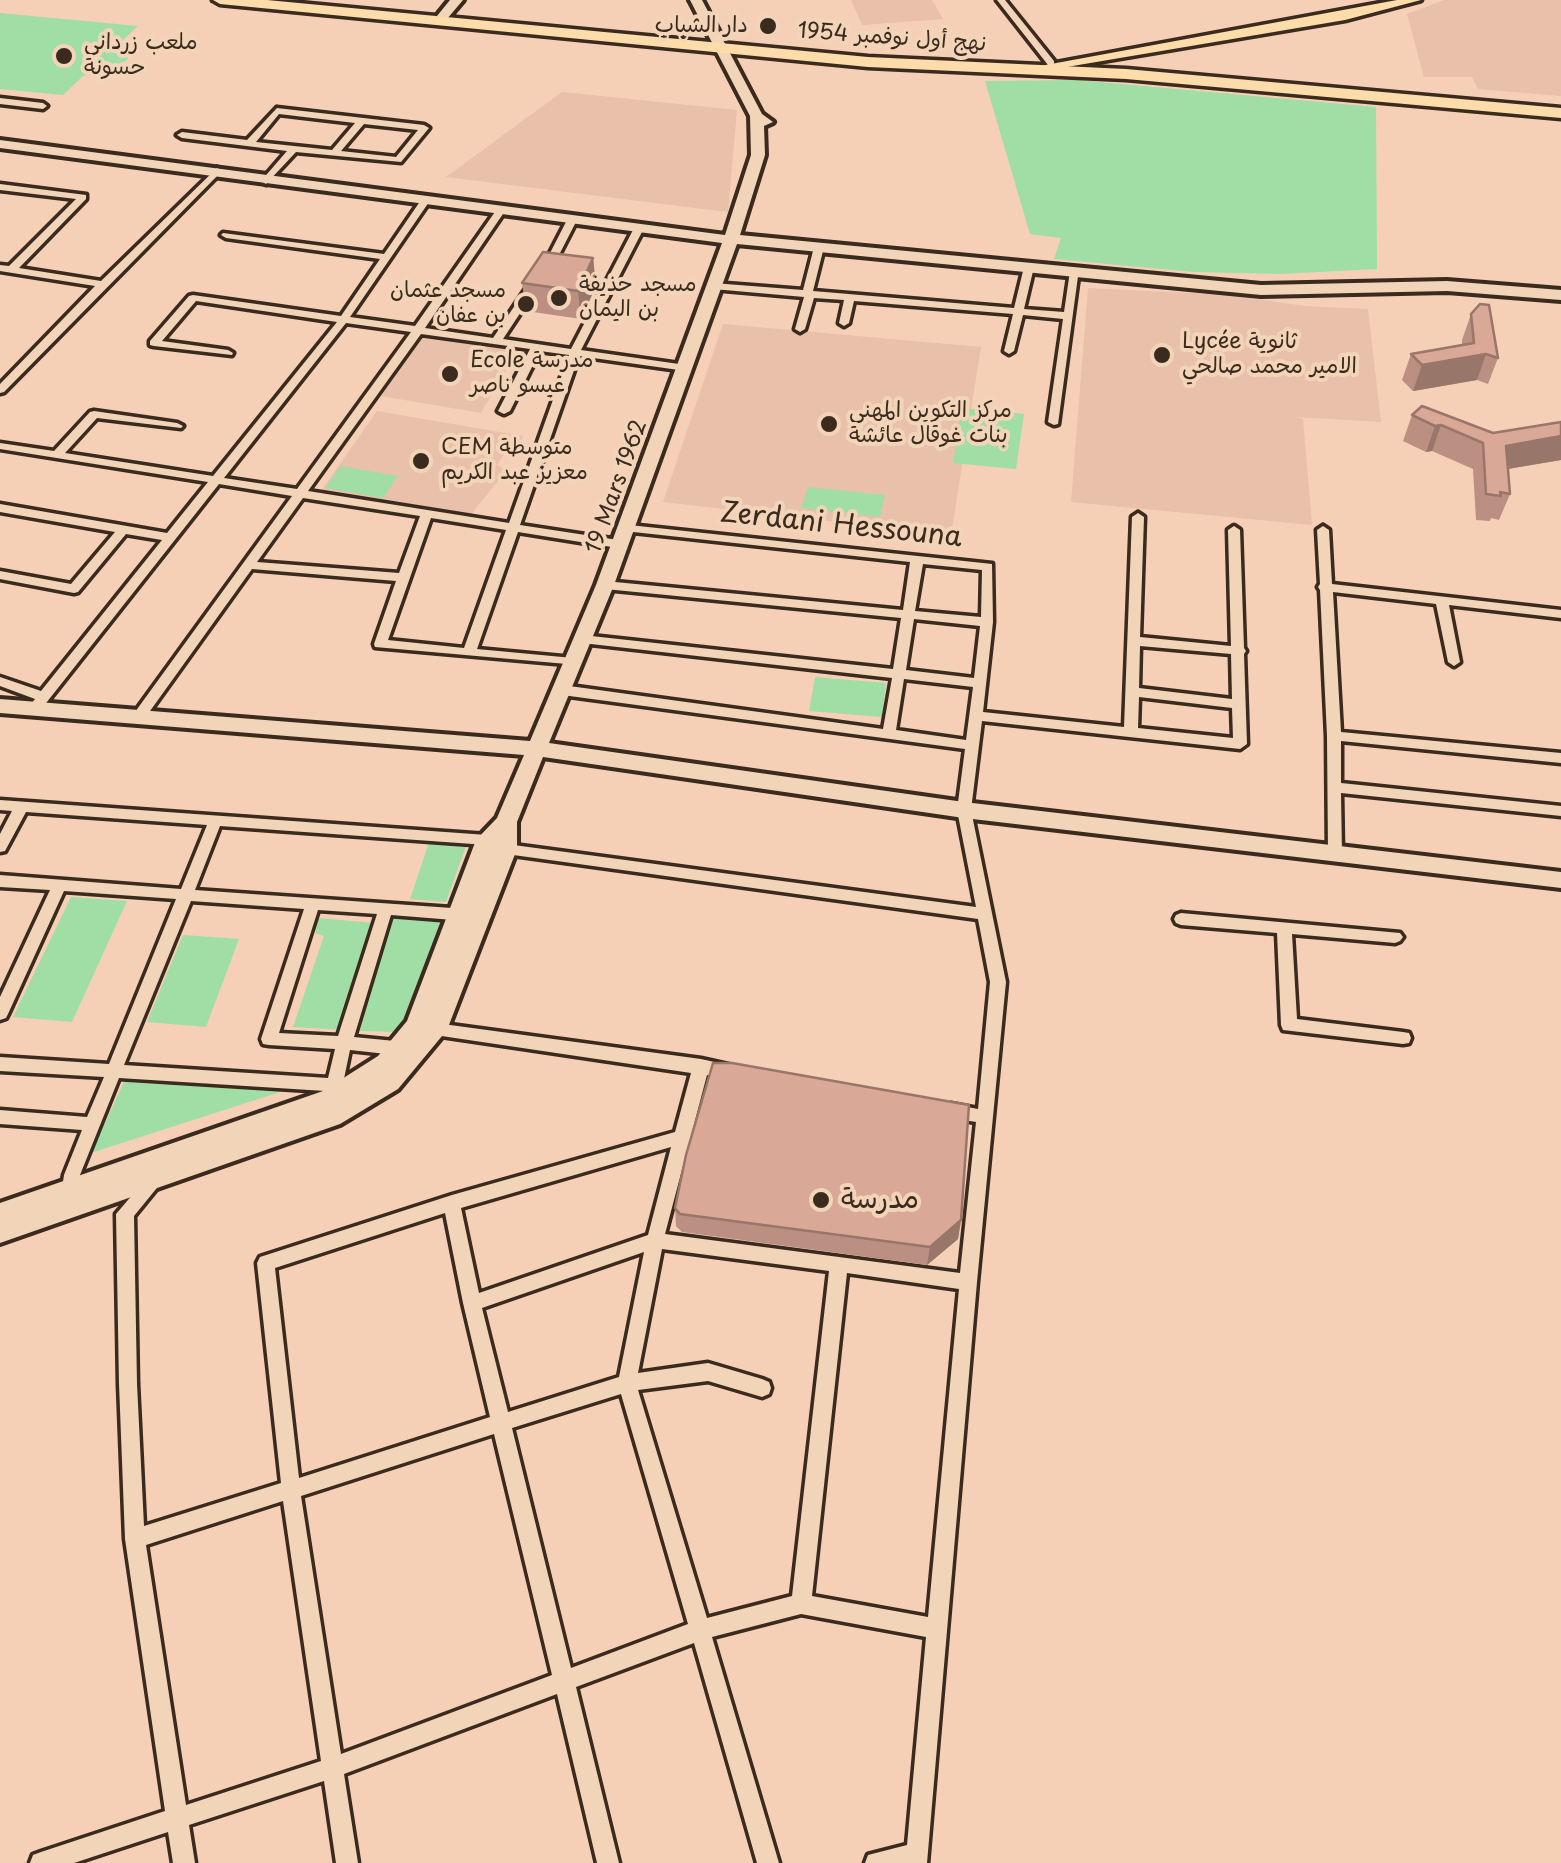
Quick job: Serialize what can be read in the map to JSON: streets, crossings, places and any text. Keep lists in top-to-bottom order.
{
  "streets": {
    "highway": ["نهج أول نوفمبر 1954"],
    "street": ["19 Mars 1962", "Zerdani Hessouna"]
  },
  "crossings": [
    ["نهج أول نوفمبر 1954", "19 Mars 1962"],
    ["19 Mars 1962", "Zerdani Hessouna"]
  ],
  "places": [
    "دار الشباب",
    "ملعب زرداني حسونة",
    "مسجد حذيفة بن اليمان",
    "مسجد عثمان بن عفان",
    "Lycée ثانوية الامير محمد صالحي",
    "Ecole مدرسة عيسو ناصر",
    "مركز التكوين المهني بنات غوقال عائشة",
    "CEM متوسطة معزيز عبد الكريم",
    "مدرسة"
  ]
}
